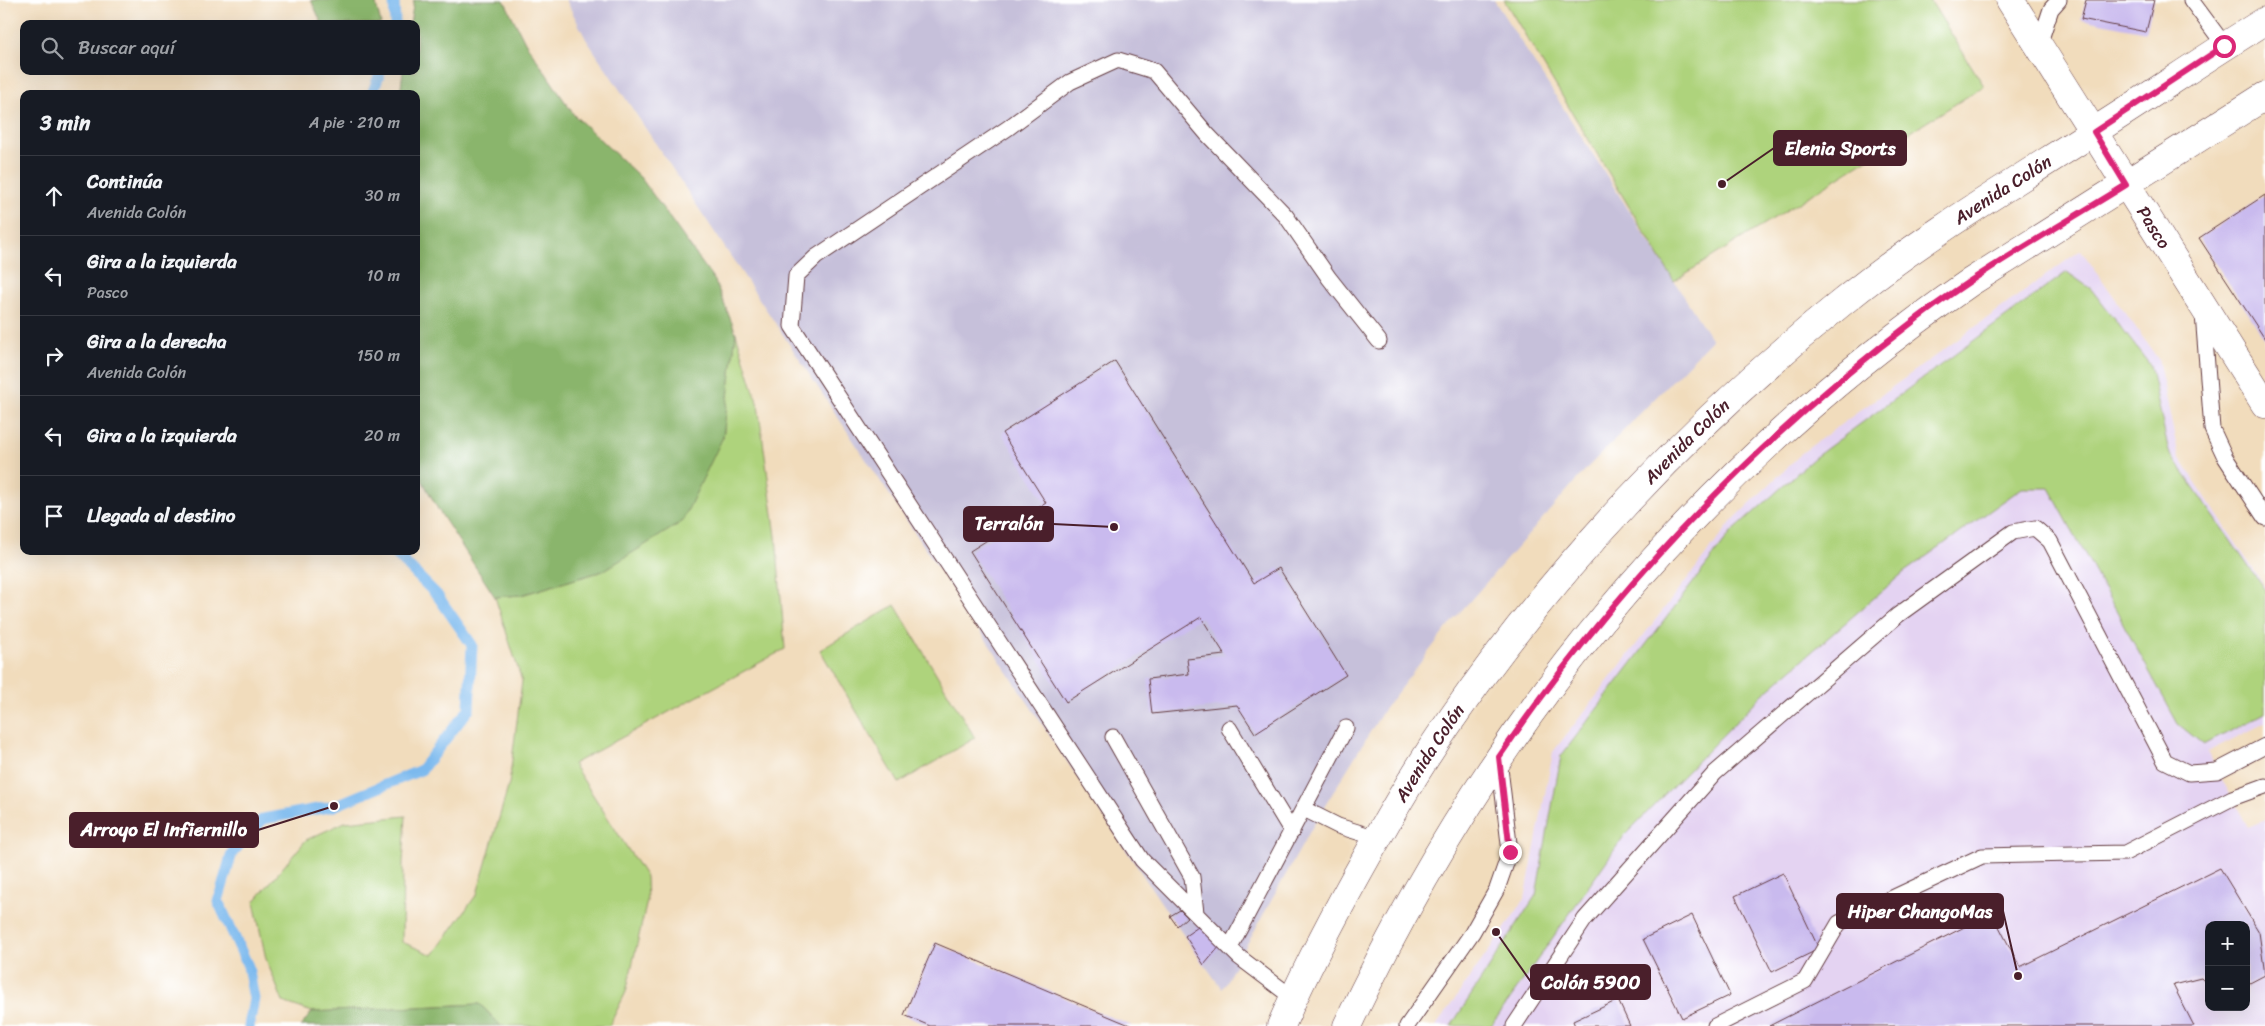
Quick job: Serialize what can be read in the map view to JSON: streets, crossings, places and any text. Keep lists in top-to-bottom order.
{
  "streets": {
    "main road": ["Avenida Colón", "Pasco"]
  },
  "crossings": [
    ["Avenida Colón", "Pasco"]
  ],
  "places": [
    "Elenia Sports",
    "Terralón",
    "Arroyo El Infiernillo",
    "Colón 5900",
    "Hiper ChangoMas"
  ],
  "page": {
    "search": "Buscar aquí",
    "heading": ["3 min", "A pie · 210 m"],
    "list": [
      ["Continúa", "Avenida Colón", "30 m"],
      ["Gira a la izquierda", "Pasco", "10 m"],
      ["Gira a la derecha", "Avenida Colón", "150 m"],
      ["Gira a la izquierda", "20 m"],
      "Llegada al destino"
    ],
    "map_buttons": ["+", "−"]
  }
}
